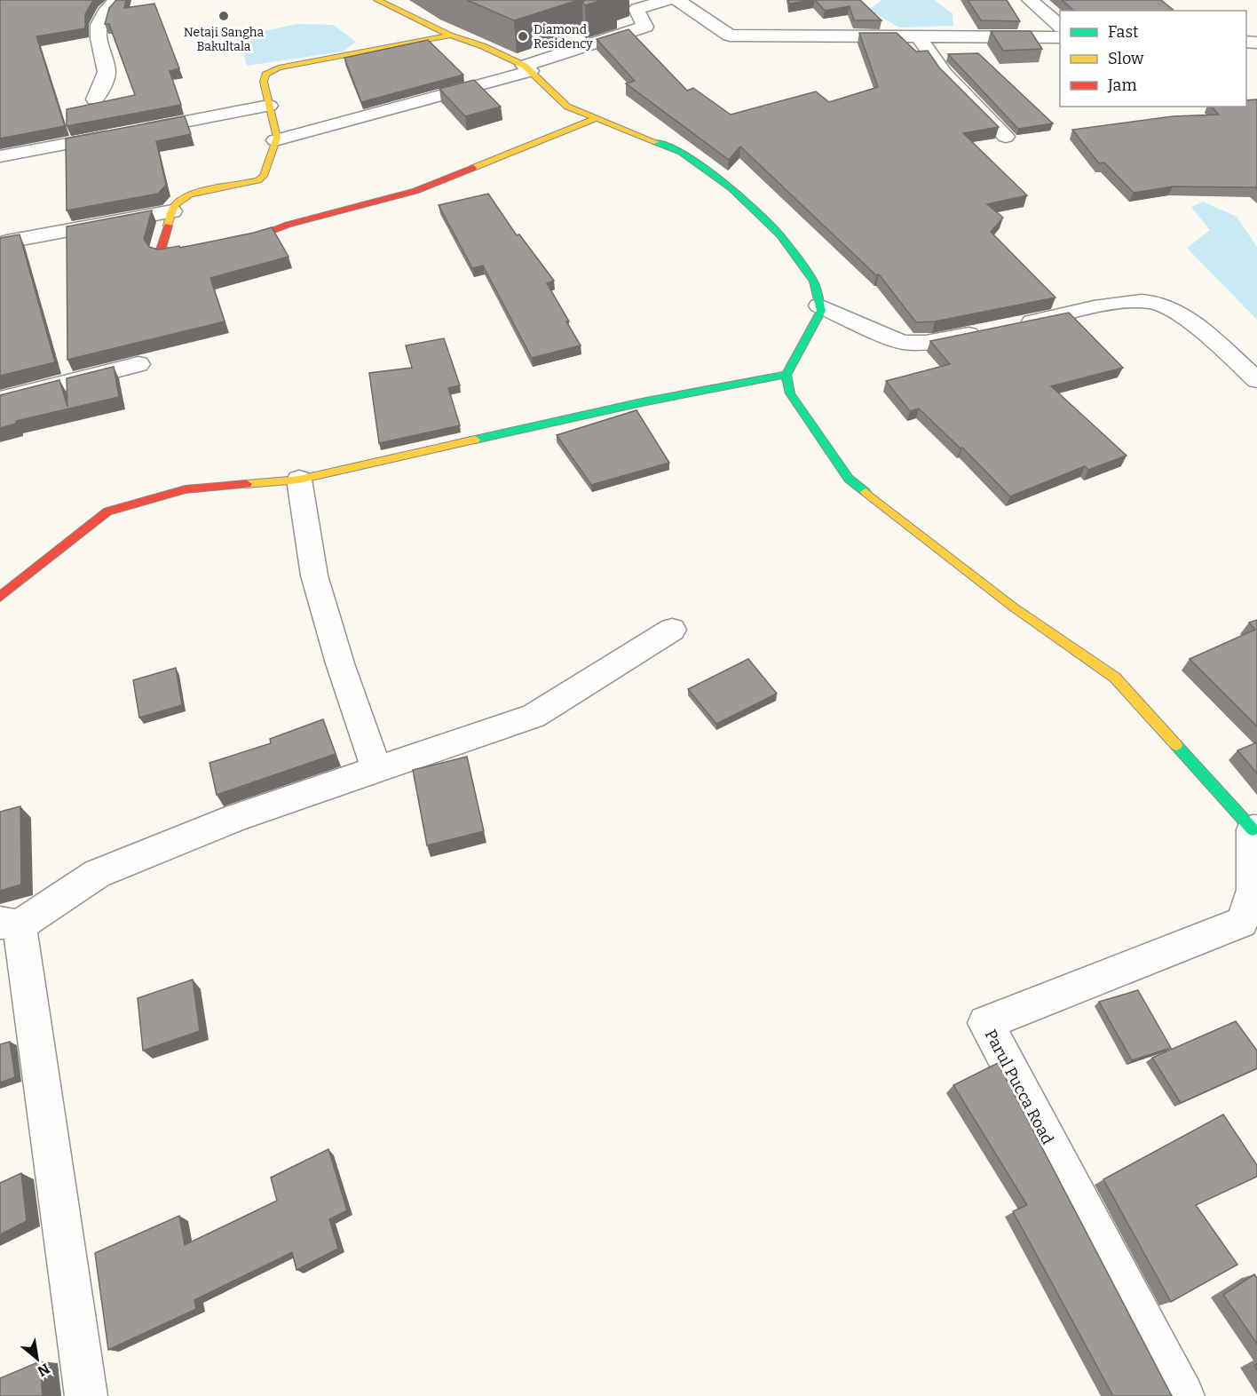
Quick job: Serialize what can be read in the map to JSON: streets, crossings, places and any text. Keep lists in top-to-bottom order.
{
  "streets": {
    "street": ["Parul Pucca Road"]
  },
  "places": ["Netaji Sangha Bakultala", "Diamond Residency"],
  "legend": ["Fast", "Slow", "Jam"],
  "north": "bottom right"
}
